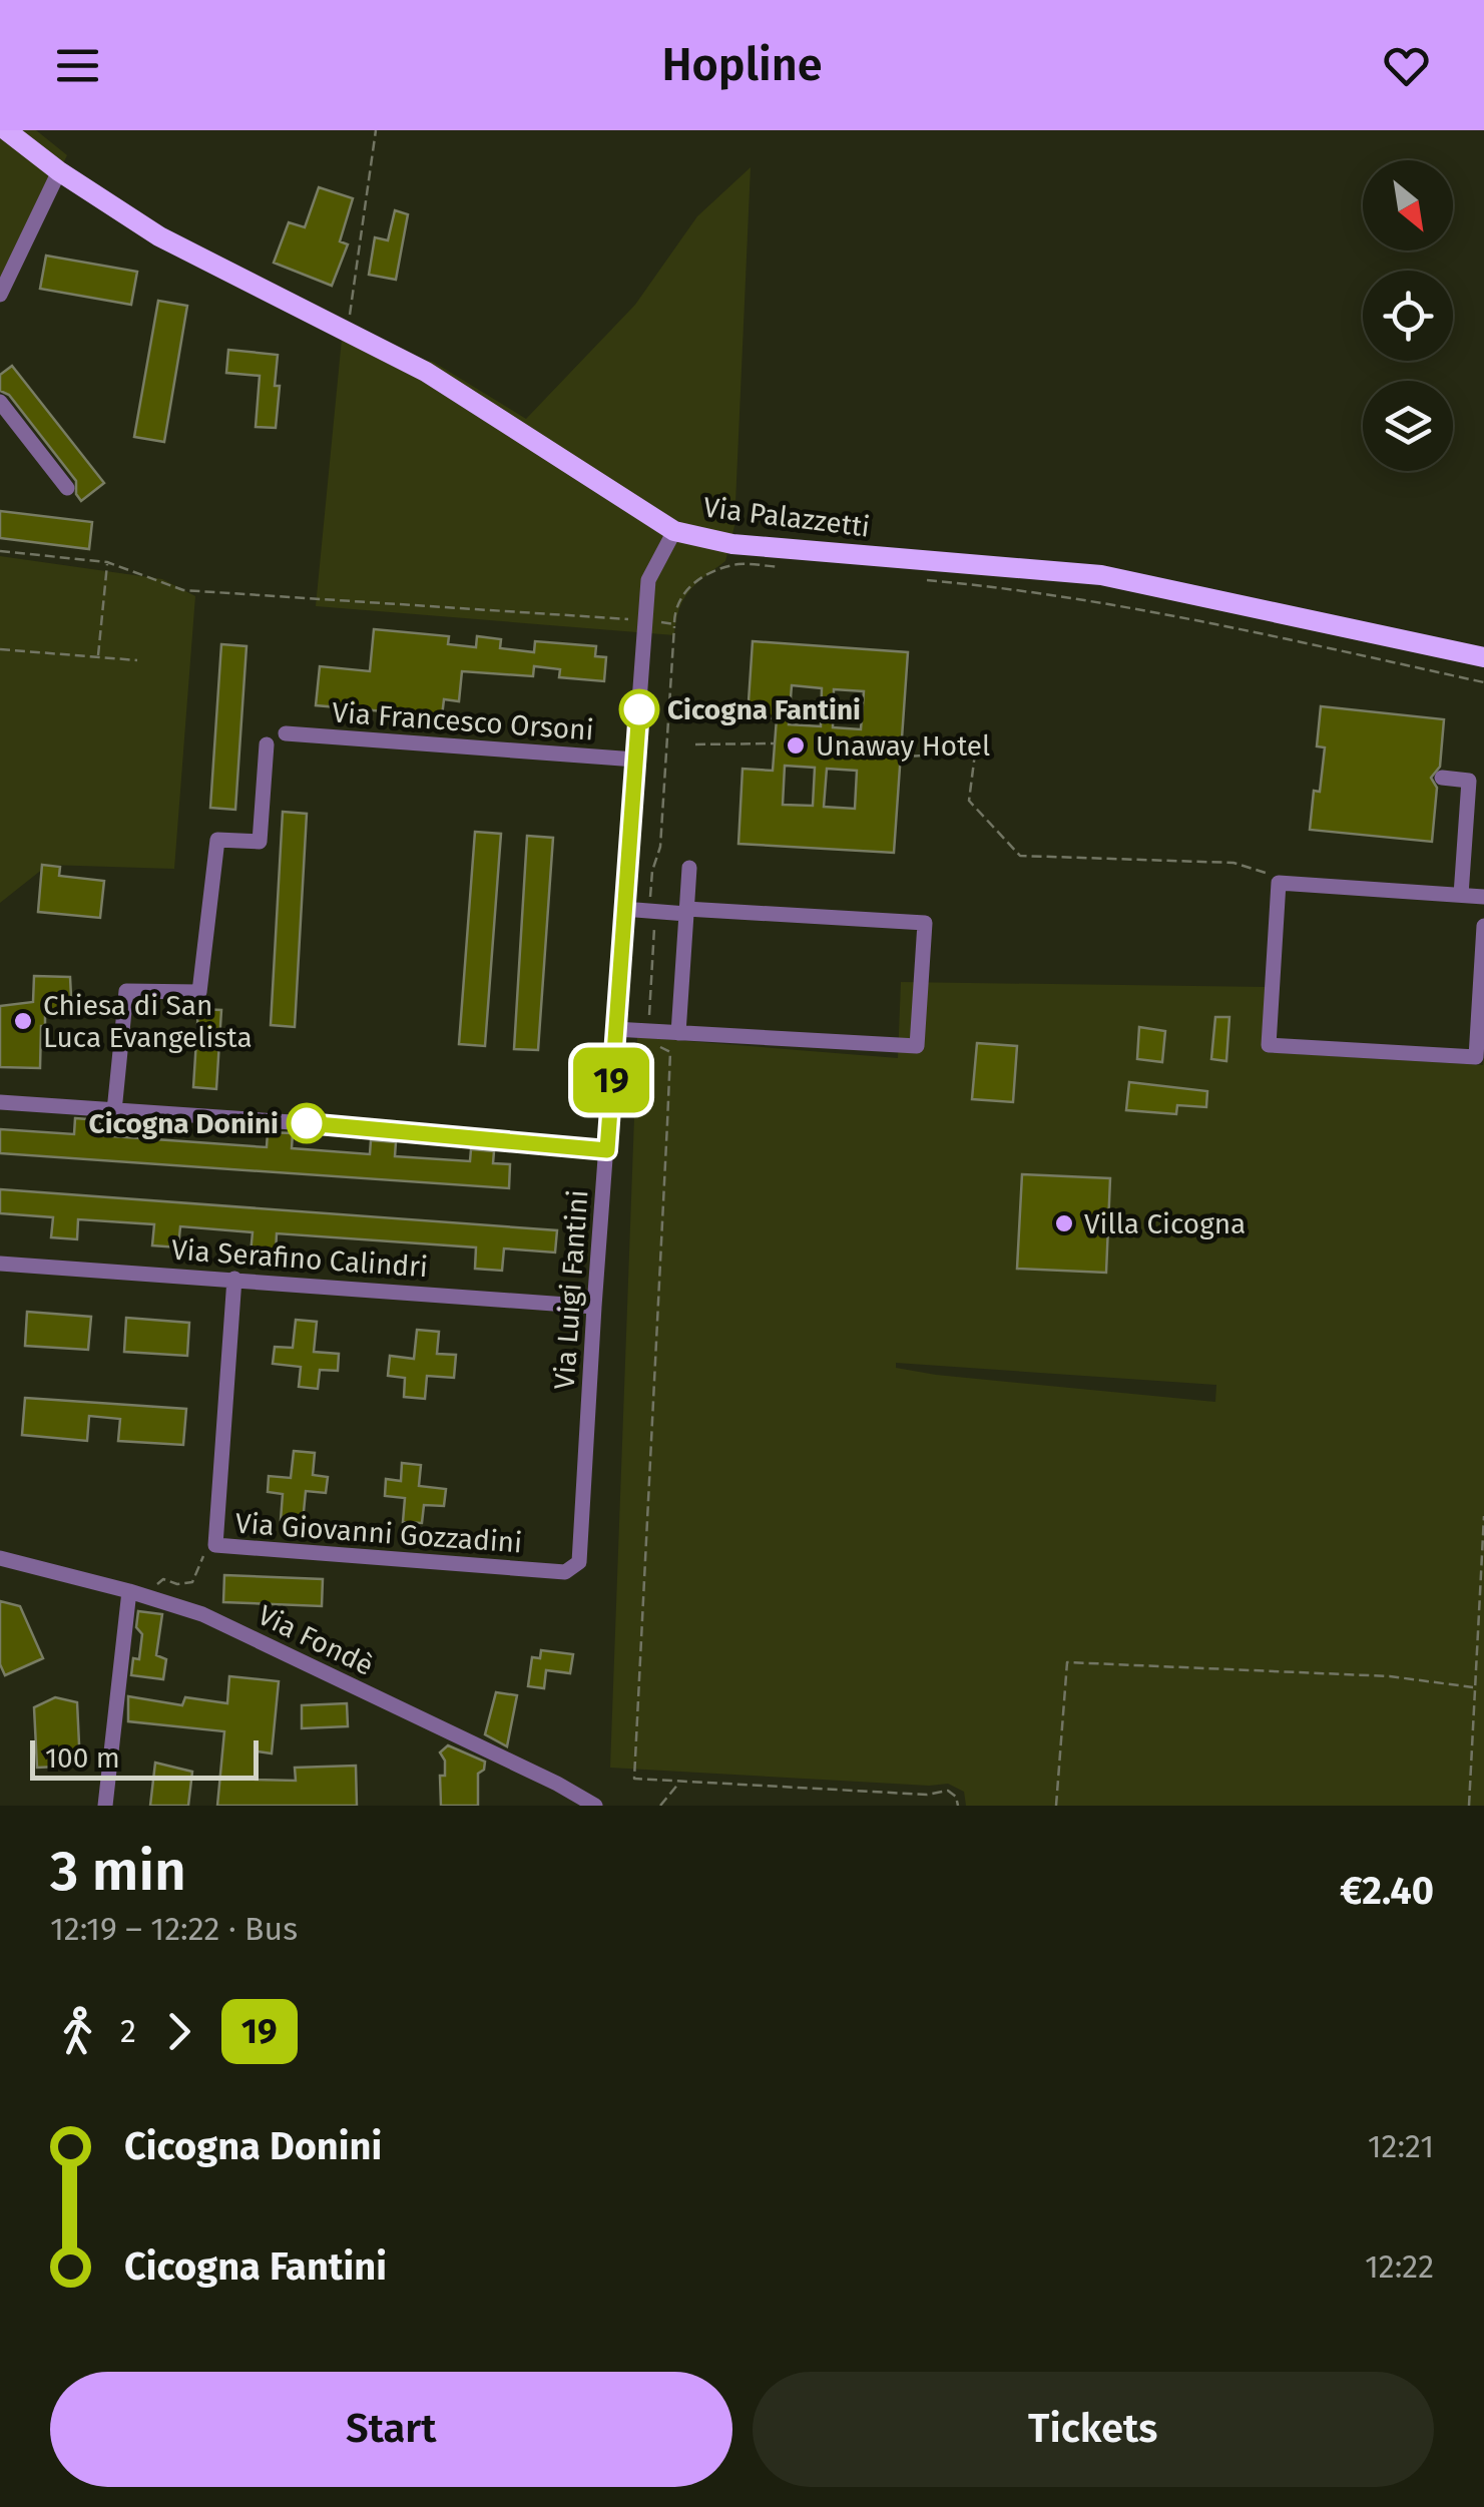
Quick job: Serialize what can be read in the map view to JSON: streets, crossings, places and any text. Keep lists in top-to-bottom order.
{
  "streets": {
    "main road": ["Via Palazzetti"],
    "street": [
      "Via Francesco Orsoni",
      "Via Serafino Calindri",
      "Via Luigi Fantini",
      "Via Giovanni Gozzadini",
      "Via Fondè"
    ]
  },
  "crossings": [
    ["Via Palazzetti", "Via Luigi Fantini"],
    ["Via Francesco Orsoni", "Via Luigi Fantini"],
    ["Via Serafino Calindri", "Via Luigi Fantini"],
    ["Via Serafino Calindri", "Via Giovanni Gozzadini"],
    ["Via Luigi Fantini", "Via Giovanni Gozzadini"]
  ],
  "places": [
    "Cicogna Fantini",
    "Unaway Hotel",
    "Chiesa di San Luca Evangelista",
    "Cicogna Donini",
    "Villa Cicogna"
  ],
  "lines": ["bus line 19"],
  "scale_bar": "100 m",
  "north": "bottom right",
  "page": {
    "header": "Hopline",
    "on_map": "19",
    "scale": "100 m",
    "heading": ["3 min", "12:19 – 12:22 · Bus", "€2.40"],
    "legs": ["2", "19"],
    "list": [
      {
        "name": "Cicogna Donini",
        "value": "12:21"
      },
      {
        "name": "Cicogna Fantini",
        "value": "12:22"
      }
    ],
    "buttons": ["Start", "Tickets"]
  }
}
